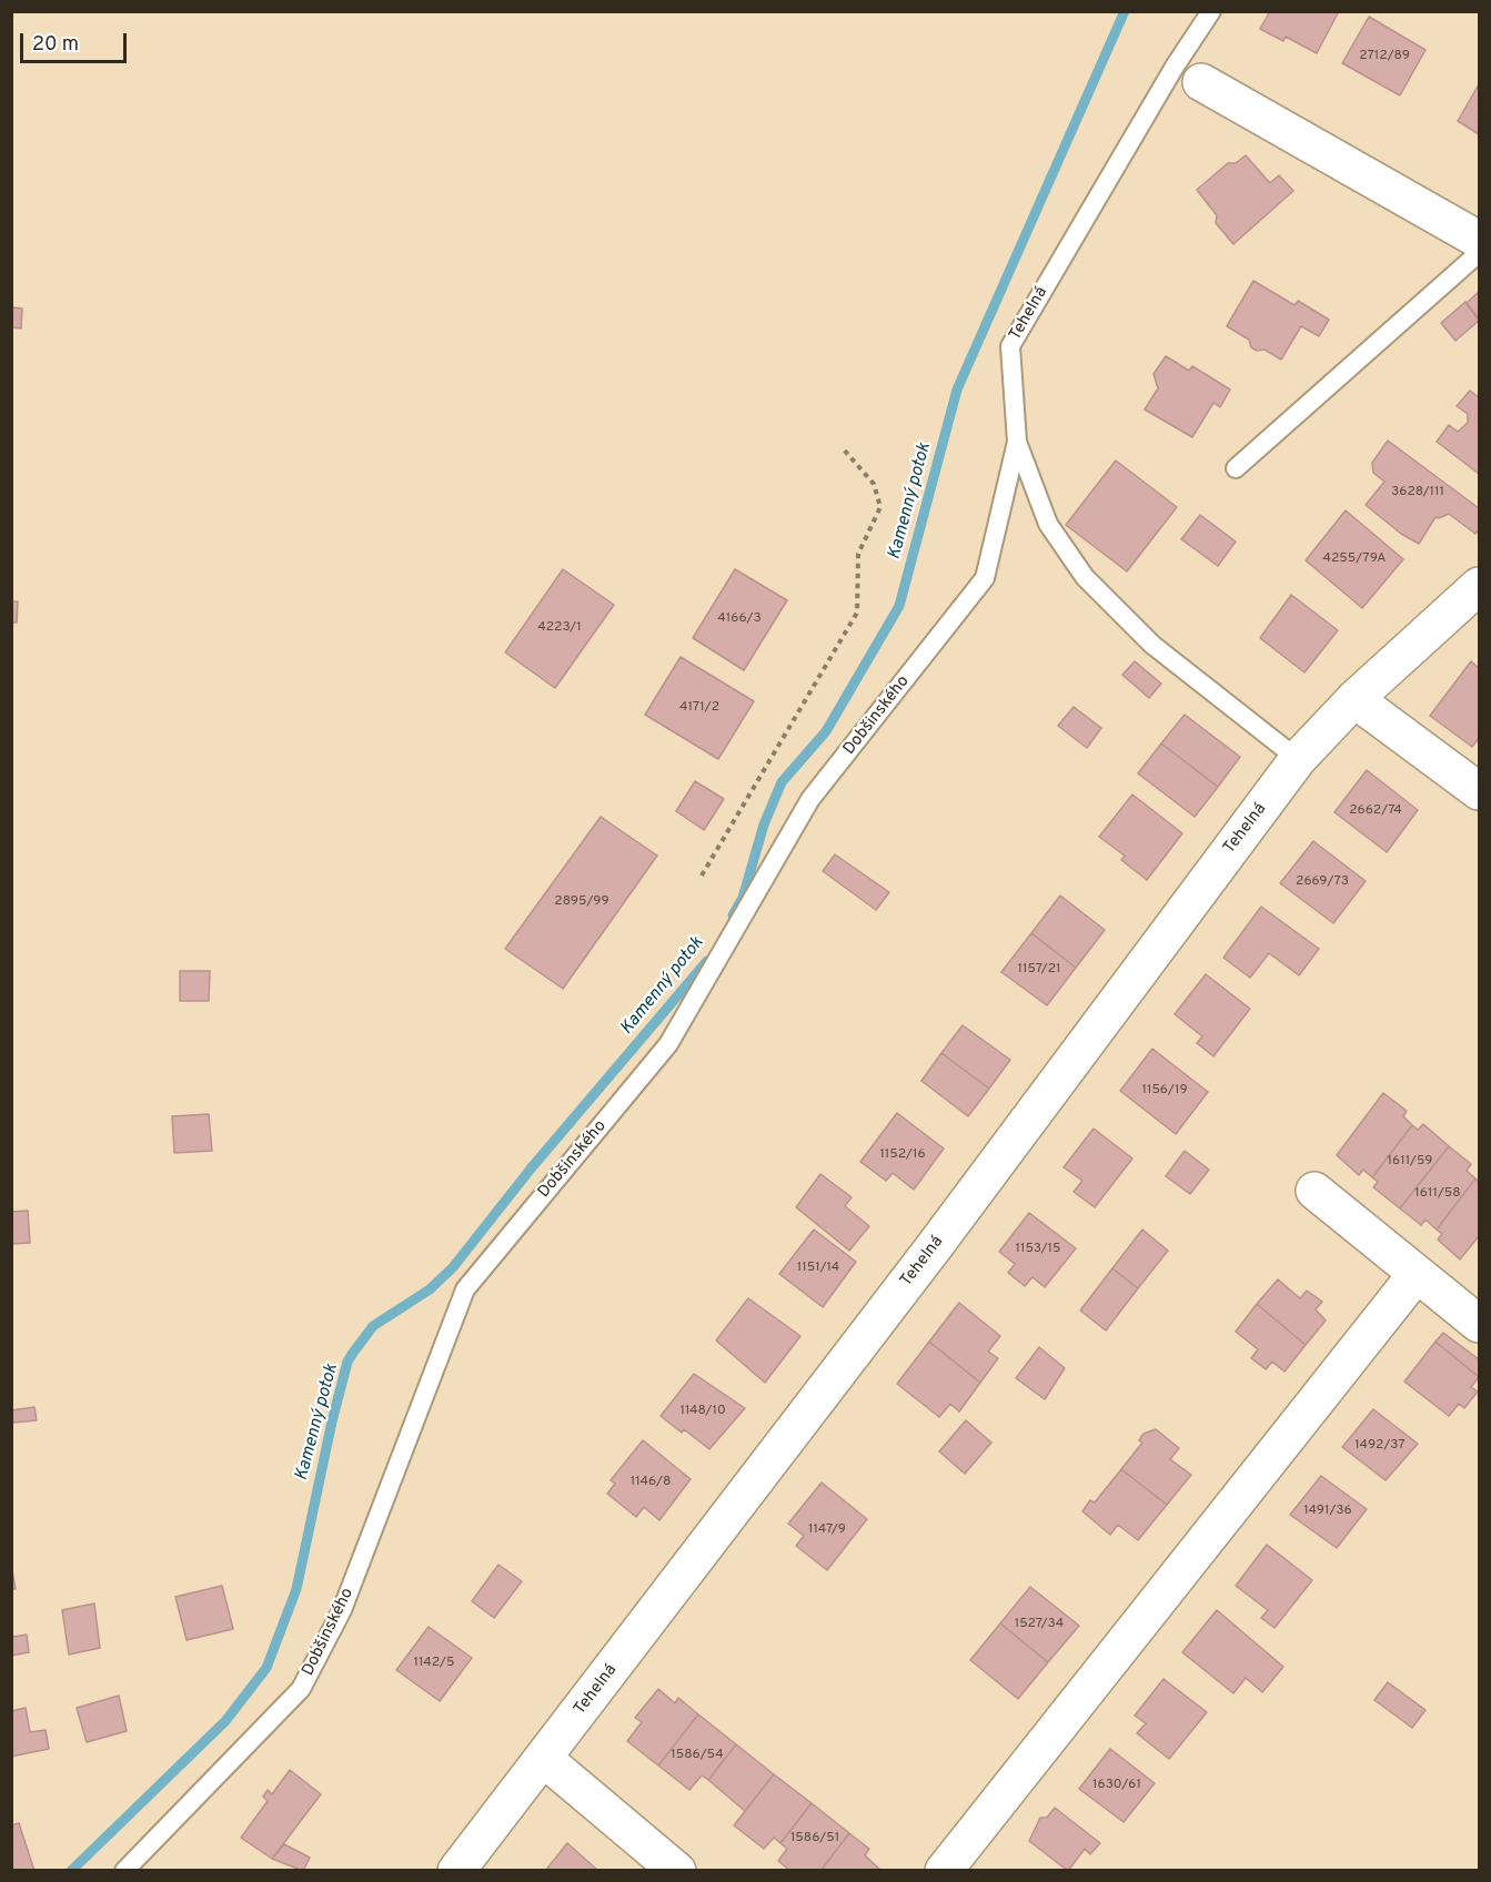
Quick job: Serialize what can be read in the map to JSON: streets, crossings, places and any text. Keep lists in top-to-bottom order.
{
  "streets": {
    "street": ["Tehelná"],
    "lane": ["Dobšinského"]
  },
  "crossings": [
    ["Tehelná", "Dobšinského"]
  ],
  "water": ["Kamenný potok"],
  "house_numbers": [
    "2712/89",
    "3628/111",
    "4255/79A",
    "4166/3",
    "4223/1",
    "4171/2",
    "2662/74",
    "2669/73",
    "2895/99",
    "1157/21",
    "1156/19",
    "1152/16",
    "1611/59",
    "1611/58",
    "1153/15",
    "1151/14",
    "1148/10",
    "1492/37",
    "1146/8",
    "1491/36",
    "1147/9",
    "1527/34",
    "1142/5",
    "1586/54",
    "1630/61",
    "1586/51"
  ],
  "scale_bar": "20 m"
}
